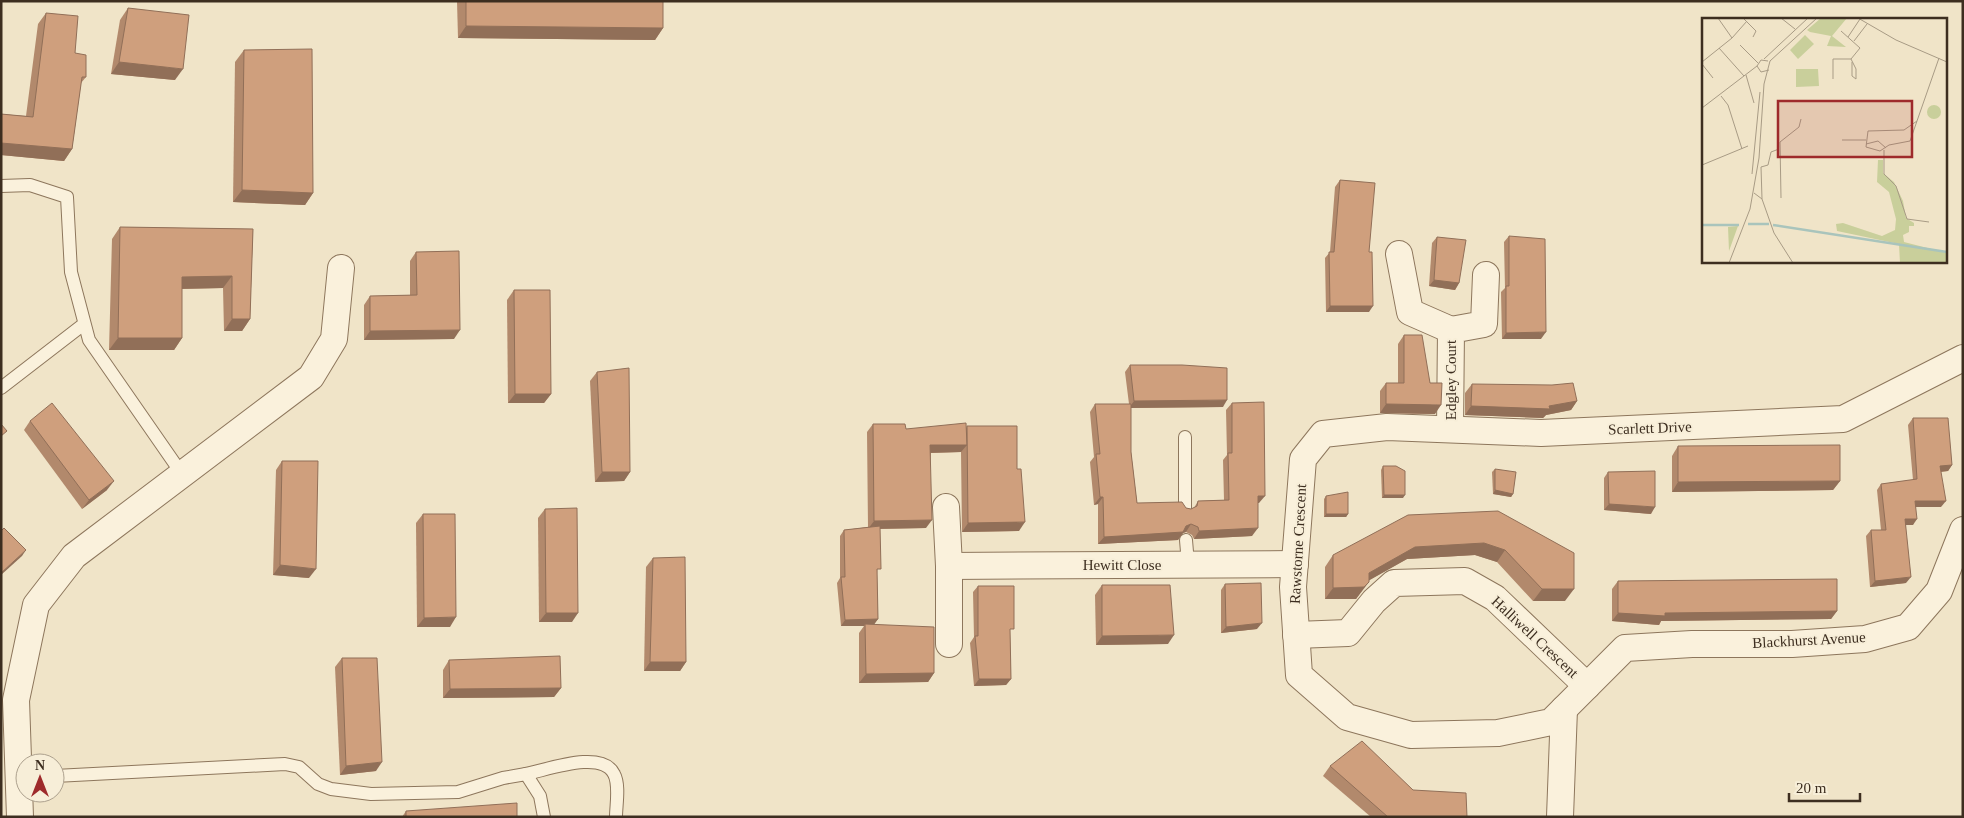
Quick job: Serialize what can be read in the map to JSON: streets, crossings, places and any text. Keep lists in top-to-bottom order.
{
  "streets": {
    "street": [
      "Edgley Court",
      "Scarlett Drive",
      "Rawstorne Crescent",
      "Hewitt Close",
      "Halliwell Crescent",
      "Blackhurst Avenue"
    ]
  },
  "crossings": [
    ["Edgley Court", "Scarlett Drive"],
    ["Scarlett Drive", "Rawstorne Crescent"],
    ["Rawstorne Crescent", "Hewitt Close"],
    ["Rawstorne Crescent", "Halliwell Crescent"],
    ["Rawstorne Crescent", "Blackhurst Avenue"]
  ],
  "scale_bar": "20 m",
  "north": "top"
}
